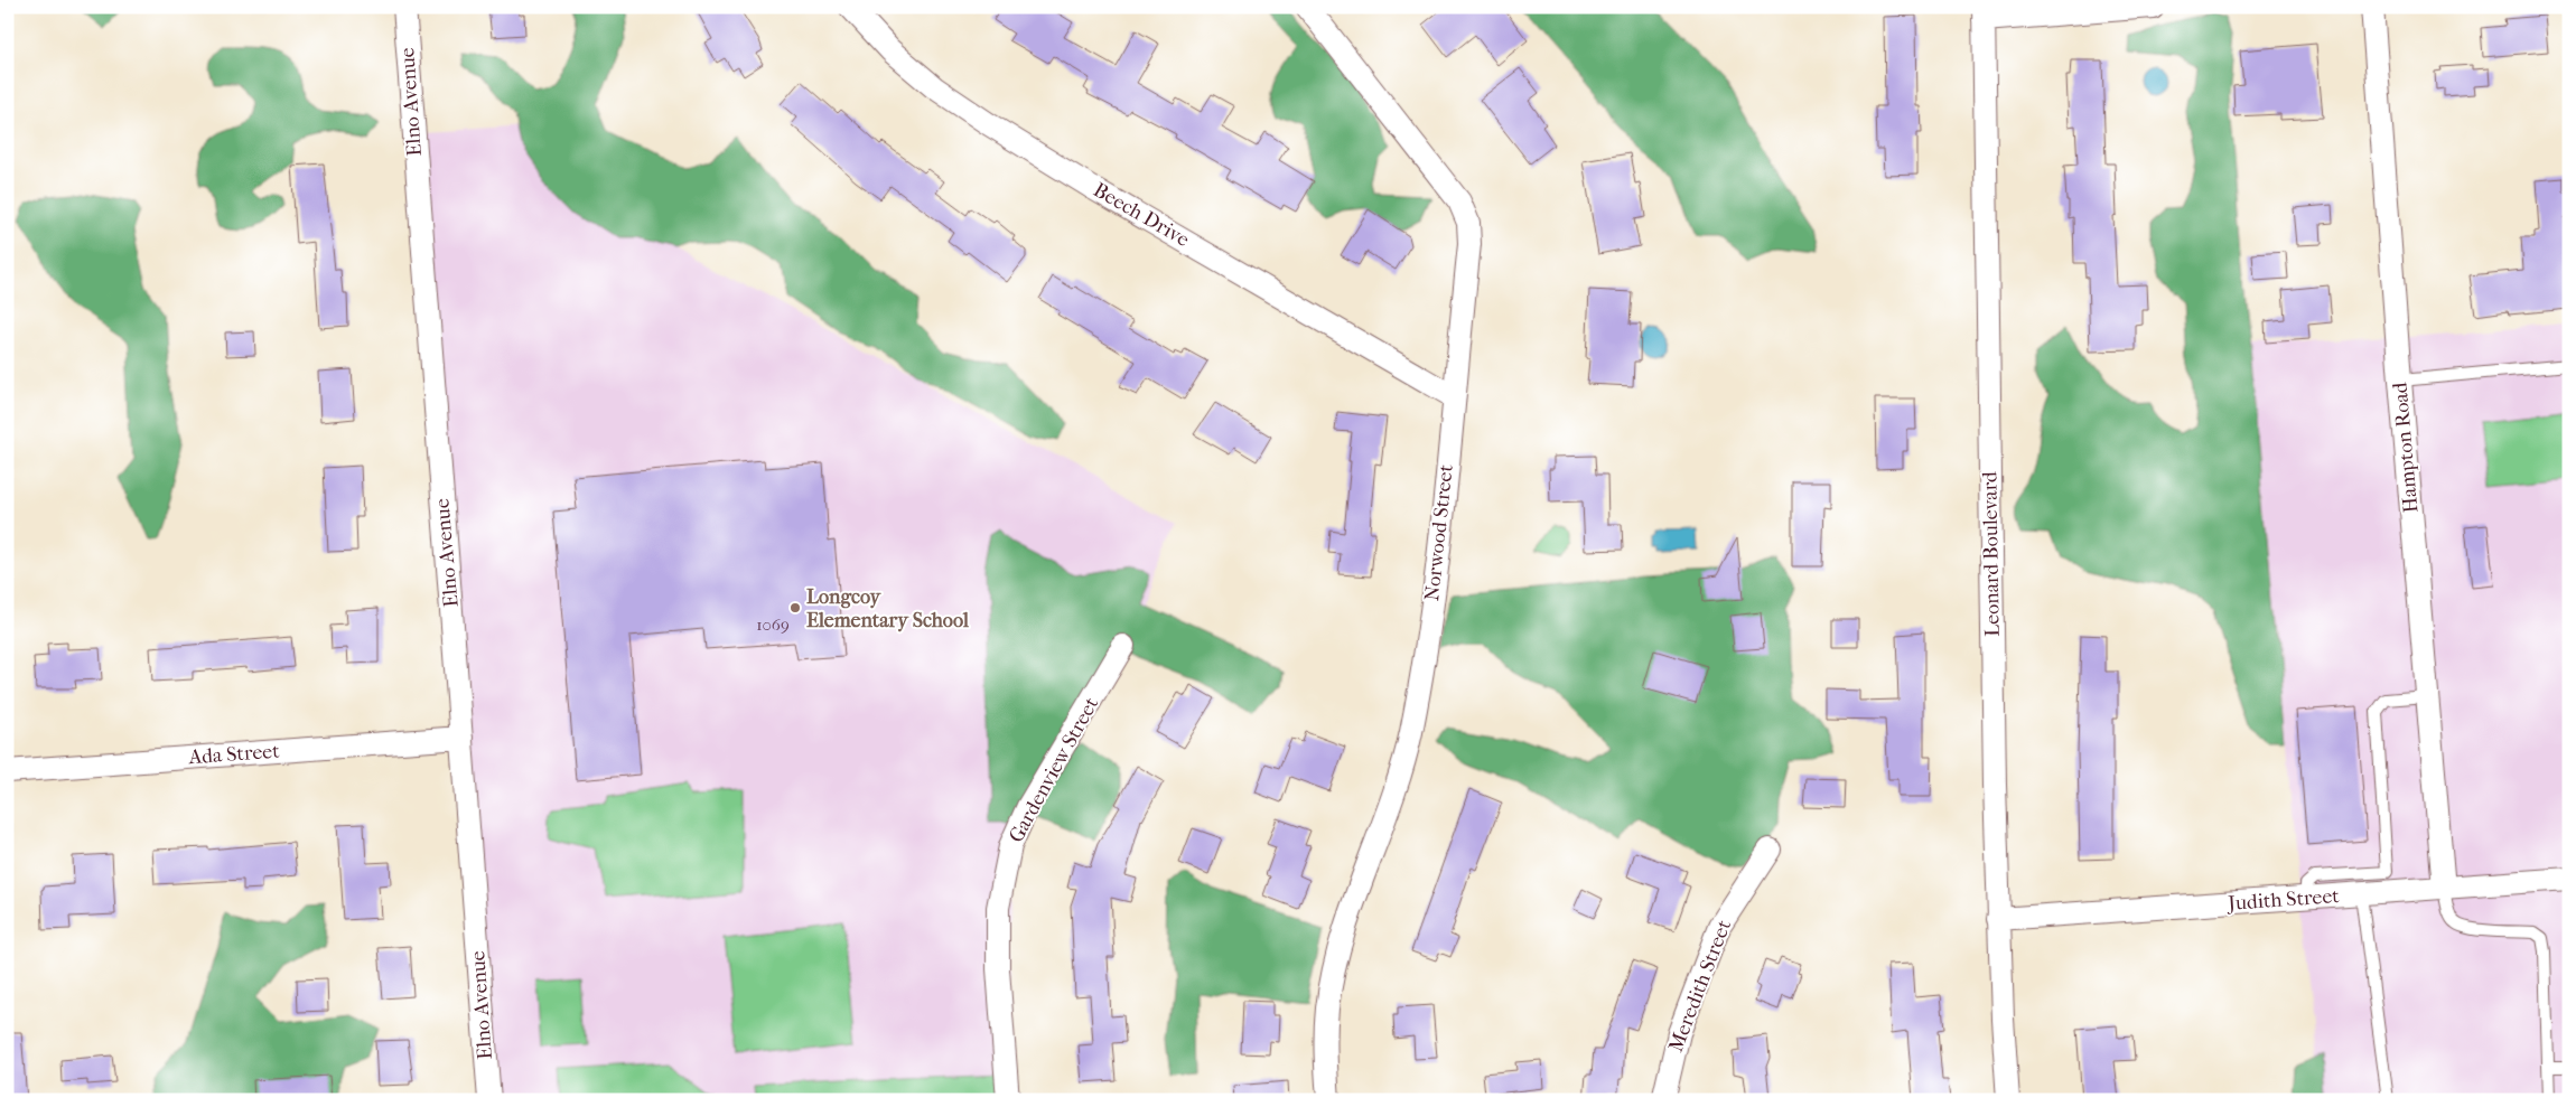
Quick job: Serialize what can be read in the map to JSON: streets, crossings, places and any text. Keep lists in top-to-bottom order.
{
  "streets": {
    "street": [
      "Elno Avenue",
      "Beech Drive",
      "Hampton Road",
      "Norwood Street",
      "Leonard Boulevard",
      "Ada Street",
      "Gardenview Street",
      "Judith Street",
      "Meredith Street"
    ]
  },
  "crossings": [
    ["Elno Avenue", "Ada Street"],
    ["Beech Drive", "Norwood Street"],
    ["Hampton Road", "Judith Street"],
    ["Leonard Boulevard", "Judith Street"]
  ],
  "places": ["Longcoy Elementary School"],
  "house_numbers": ["1069"]
}
